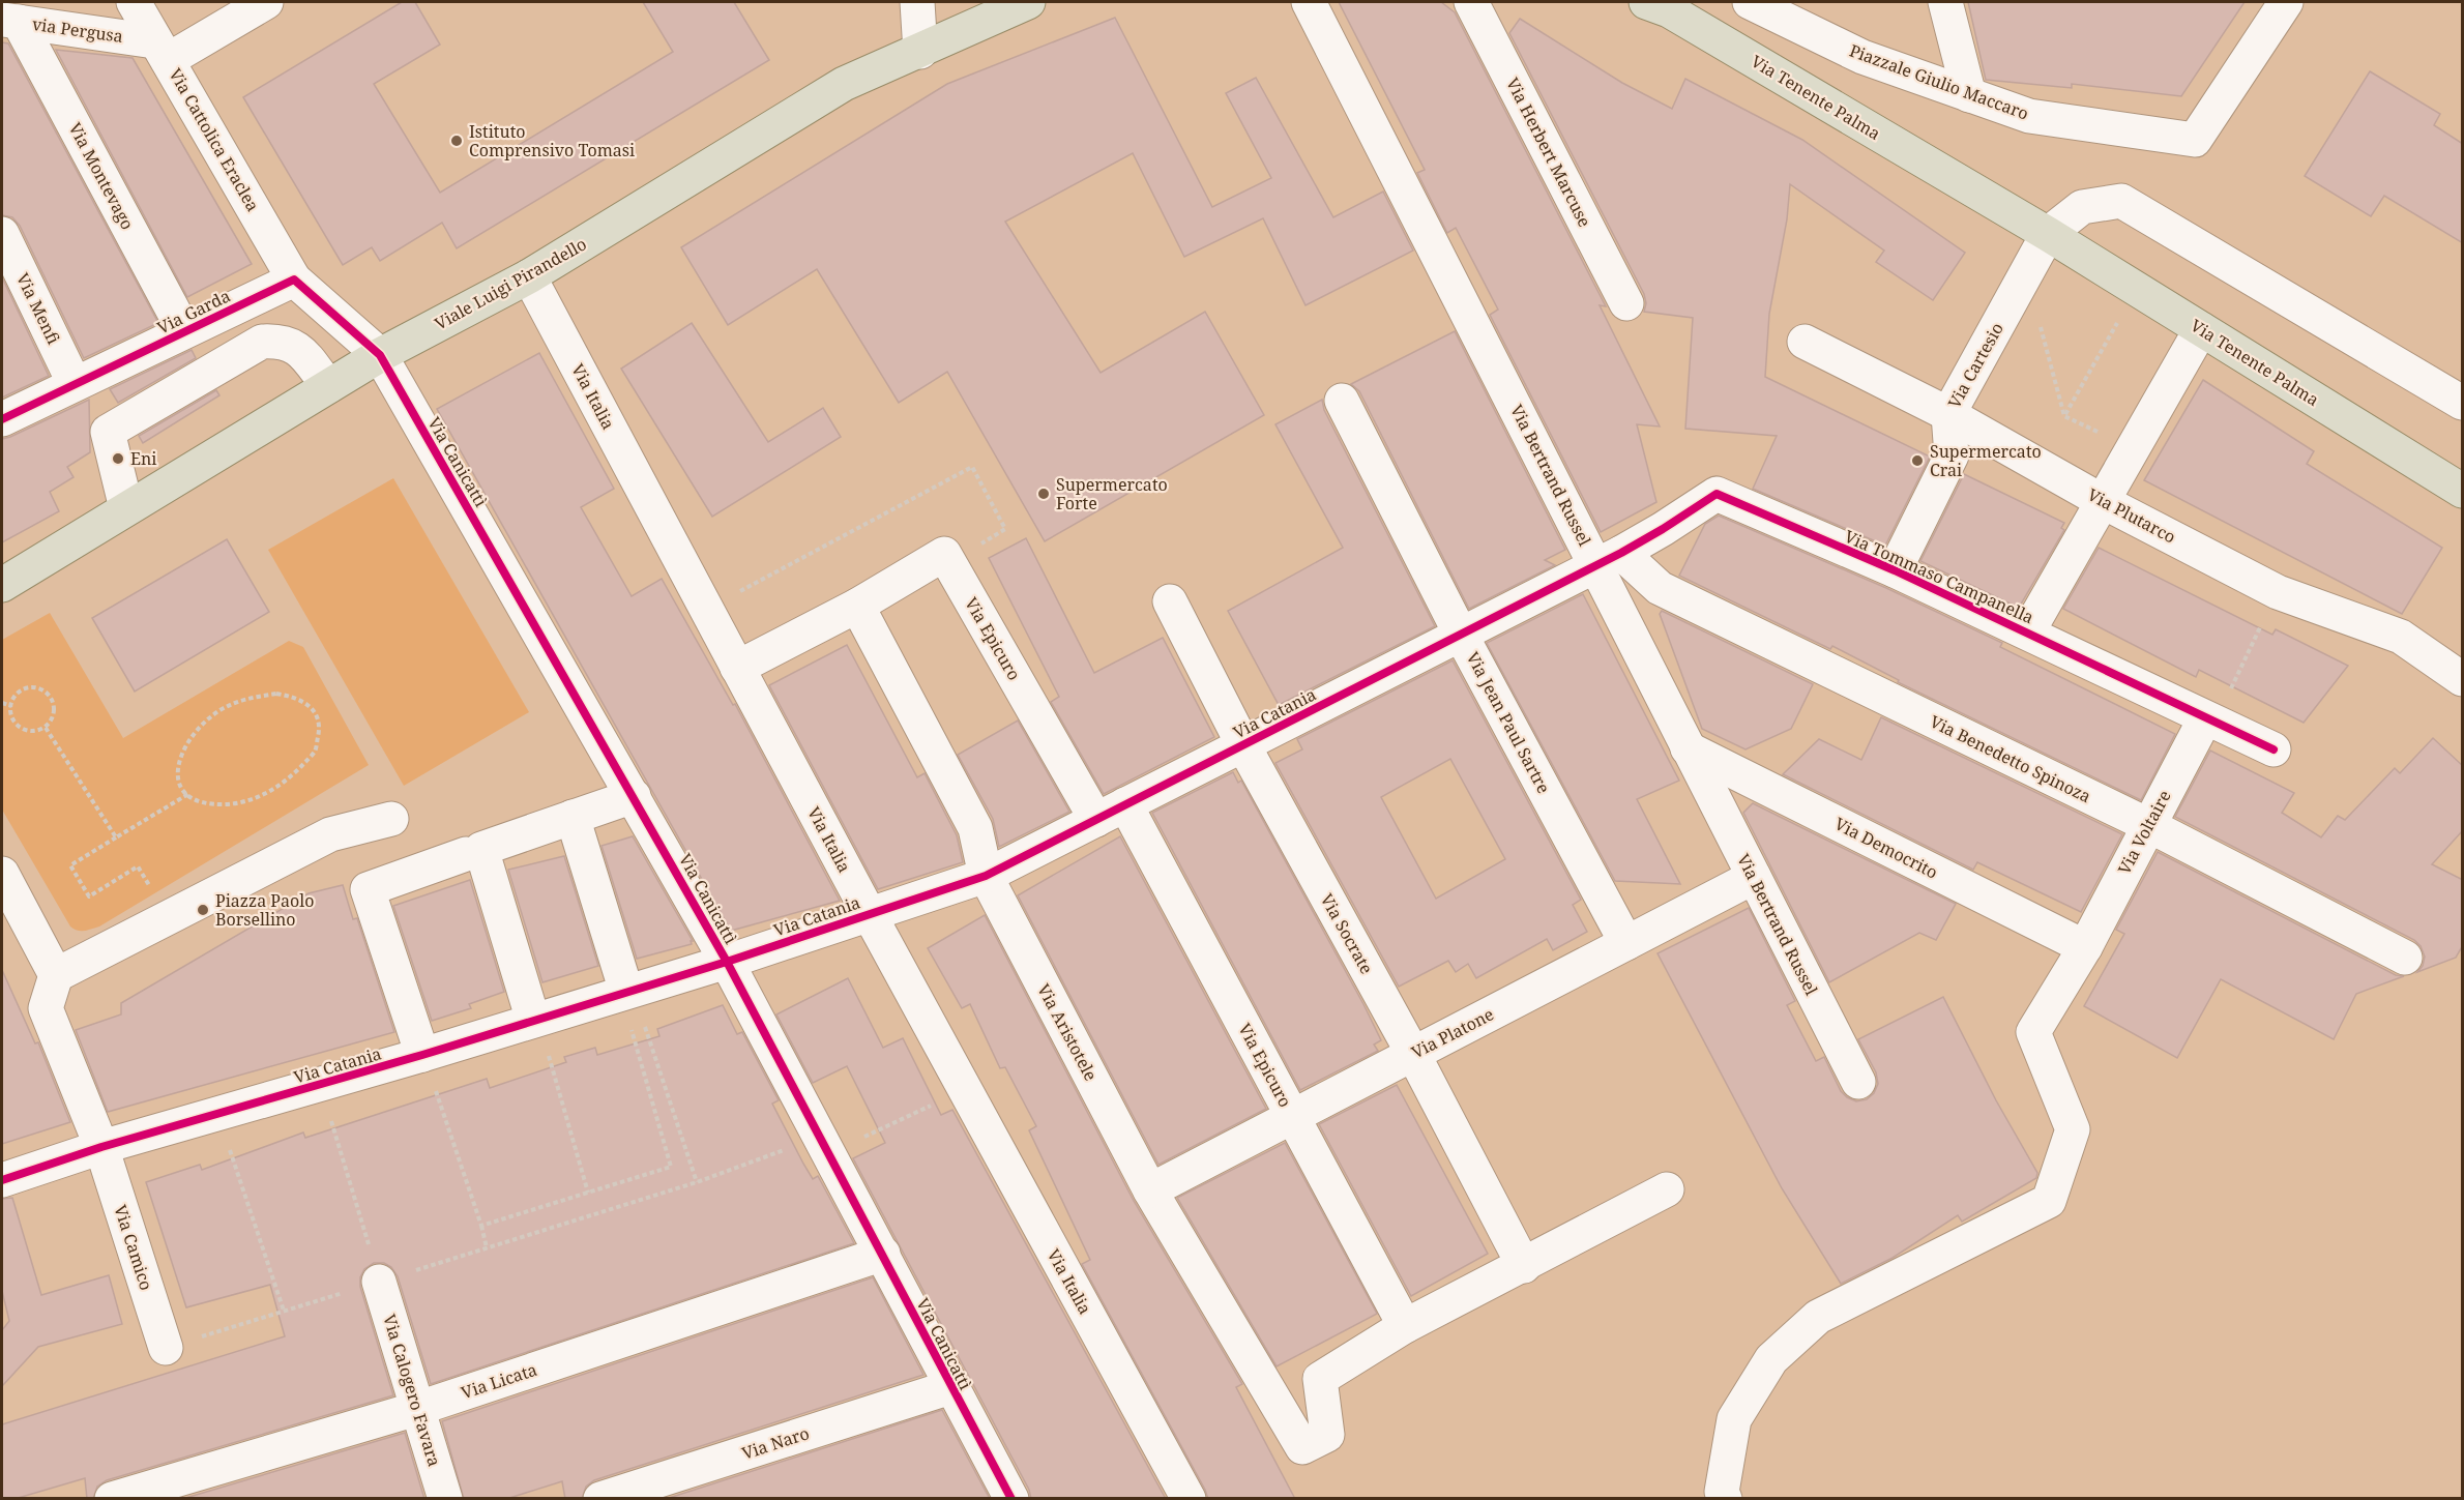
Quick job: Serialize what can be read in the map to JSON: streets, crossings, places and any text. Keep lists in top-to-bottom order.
{
  "streets": {
    "main road": ["Via Tenente Palma", "Viale Luigi Pirandello"],
    "street": [
      "via Pergusa",
      "Piazzale Giulio Maccaro",
      "Via Cattolica Eraclea",
      "Via Herbert Marcuse",
      "Via Montevago",
      "Via Menfi",
      "Via Garda",
      "Via Cartesio",
      "Via Italia",
      "Via Canicattì",
      "Via Bertrand Russel",
      "Via Plutarco",
      "Via Tommaso Campanella",
      "Via Epicuro",
      "Via Catania",
      "Via Jean Paul Sartre",
      "Via Benedetto Spinoza",
      "Via Voltaire",
      "Via Democrito",
      "Via Socrate",
      "Via Aristotele",
      "Via Platone",
      "Via Camico",
      "Via Licata",
      "Via Calogero Favara",
      "Via Naro"
    ]
  },
  "crossings": [
    ["via Pergusa", "Via Cattolica Eraclea"],
    ["via Pergusa", "Via Montevago"],
    ["Via Tenente Palma", "Via Cartesio"],
    ["Via Cattolica Eraclea", "Via Garda"],
    ["Via Montevago", "Via Garda"],
    ["Viale Luigi Pirandello", "Via Italia"],
    ["Viale Luigi Pirandello", "Via Canicattì"],
    ["Via Menfi", "Via Garda"],
    ["Via Cartesio", "Via Plutarco"],
    ["Via Cartesio", "Via Tommaso Campanella"],
    ["Via Italia", "Via Catania"],
    ["Via Canicattì", "Via Catania"],
    ["Via Canicattì", "Via Licata"],
    ["Via Canicattì", "Via Naro"],
    ["Via Bertrand Russel", "Via Tommaso Campanella"],
    ["Via Bertrand Russel", "Via Catania"],
    ["Via Bertrand Russel", "Via Benedetto Spinoza"],
    ["Via Bertrand Russel", "Via Democrito"],
    ["Via Bertrand Russel", "Via Platone"],
    ["Via Tommaso Campanella", "Via Catania"],
    ["Via Tommaso Campanella", "Via Benedetto Spinoza"],
    ["Via Tommaso Campanella", "Via Voltaire"],
    ["Via Epicuro", "Via Catania"],
    ["Via Epicuro", "Via Aristotele"],
    ["Via Epicuro", "Via Platone"],
    ["Via Catania", "Via Jean Paul Sartre"],
    ["Via Catania", "Via Benedetto Spinoza"],
    ["Via Catania", "Via Socrate"],
    ["Via Catania", "Via Aristotele"],
    ["Via Catania", "Via Camico"],
    ["Via Jean Paul Sartre", "Via Platone"],
    ["Via Benedetto Spinoza", "Via Voltaire"],
    ["Via Voltaire", "Via Democrito"],
    ["Via Socrate", "Via Platone"],
    ["Via Aristotele", "Via Platone"],
    ["Via Licata", "Via Calogero Favara"]
  ],
  "places": [
    "Istituto Comprensivo Tomasi",
    "Eni",
    "Supermercato Crai",
    "Supermercato Forte",
    "Piazza Paolo Borsellino"
  ]
}
